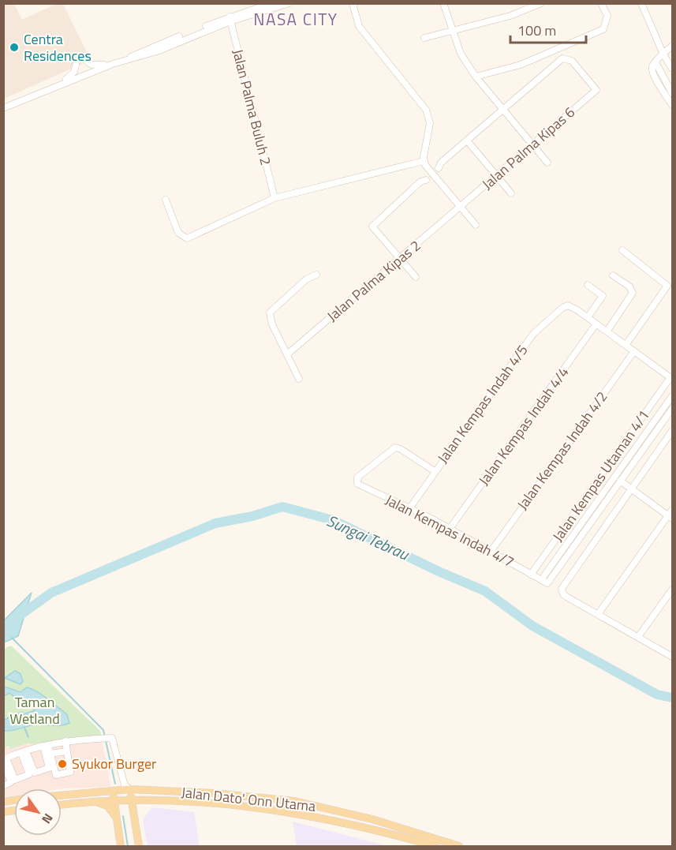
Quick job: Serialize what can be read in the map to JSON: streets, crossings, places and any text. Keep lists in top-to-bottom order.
{
  "streets": {
    "main road": ["Jalan Dato' Onn Utama"],
    "street": [
      "Jalan Palma Buluh 2",
      "Jalan Palma Kipas 6",
      "Jalan Palma Kipas 2",
      "Jalan Kempas Indah 4/5",
      "Jalan Kempas Indah 4/4",
      "Jalan Kempas Indah 4/2",
      "Jalan Kempas Utaman 4/1",
      "Jalan Kempas Indah 4/7"
    ]
  },
  "crossings": [
    ["Jalan Palma Kipas 6", "Jalan Palma Kipas 2"],
    ["Jalan Kempas Indah 4/5", "Jalan Kempas Indah 4/7"],
    ["Jalan Kempas Indah 4/4", "Jalan Kempas Indah 4/7"],
    ["Jalan Kempas Indah 4/2", "Jalan Kempas Indah 4/7"],
    ["Jalan Kempas Utaman 4/1", "Jalan Kempas Indah 4/7"]
  ],
  "districts": ["NASA CITY"],
  "water": ["Sungai Tebrau"],
  "parks": ["Taman Wetland"],
  "places": ["Centra Residences", "Syukor Burger"],
  "scale_bar": "100 m",
  "north": "bottom right"
}
